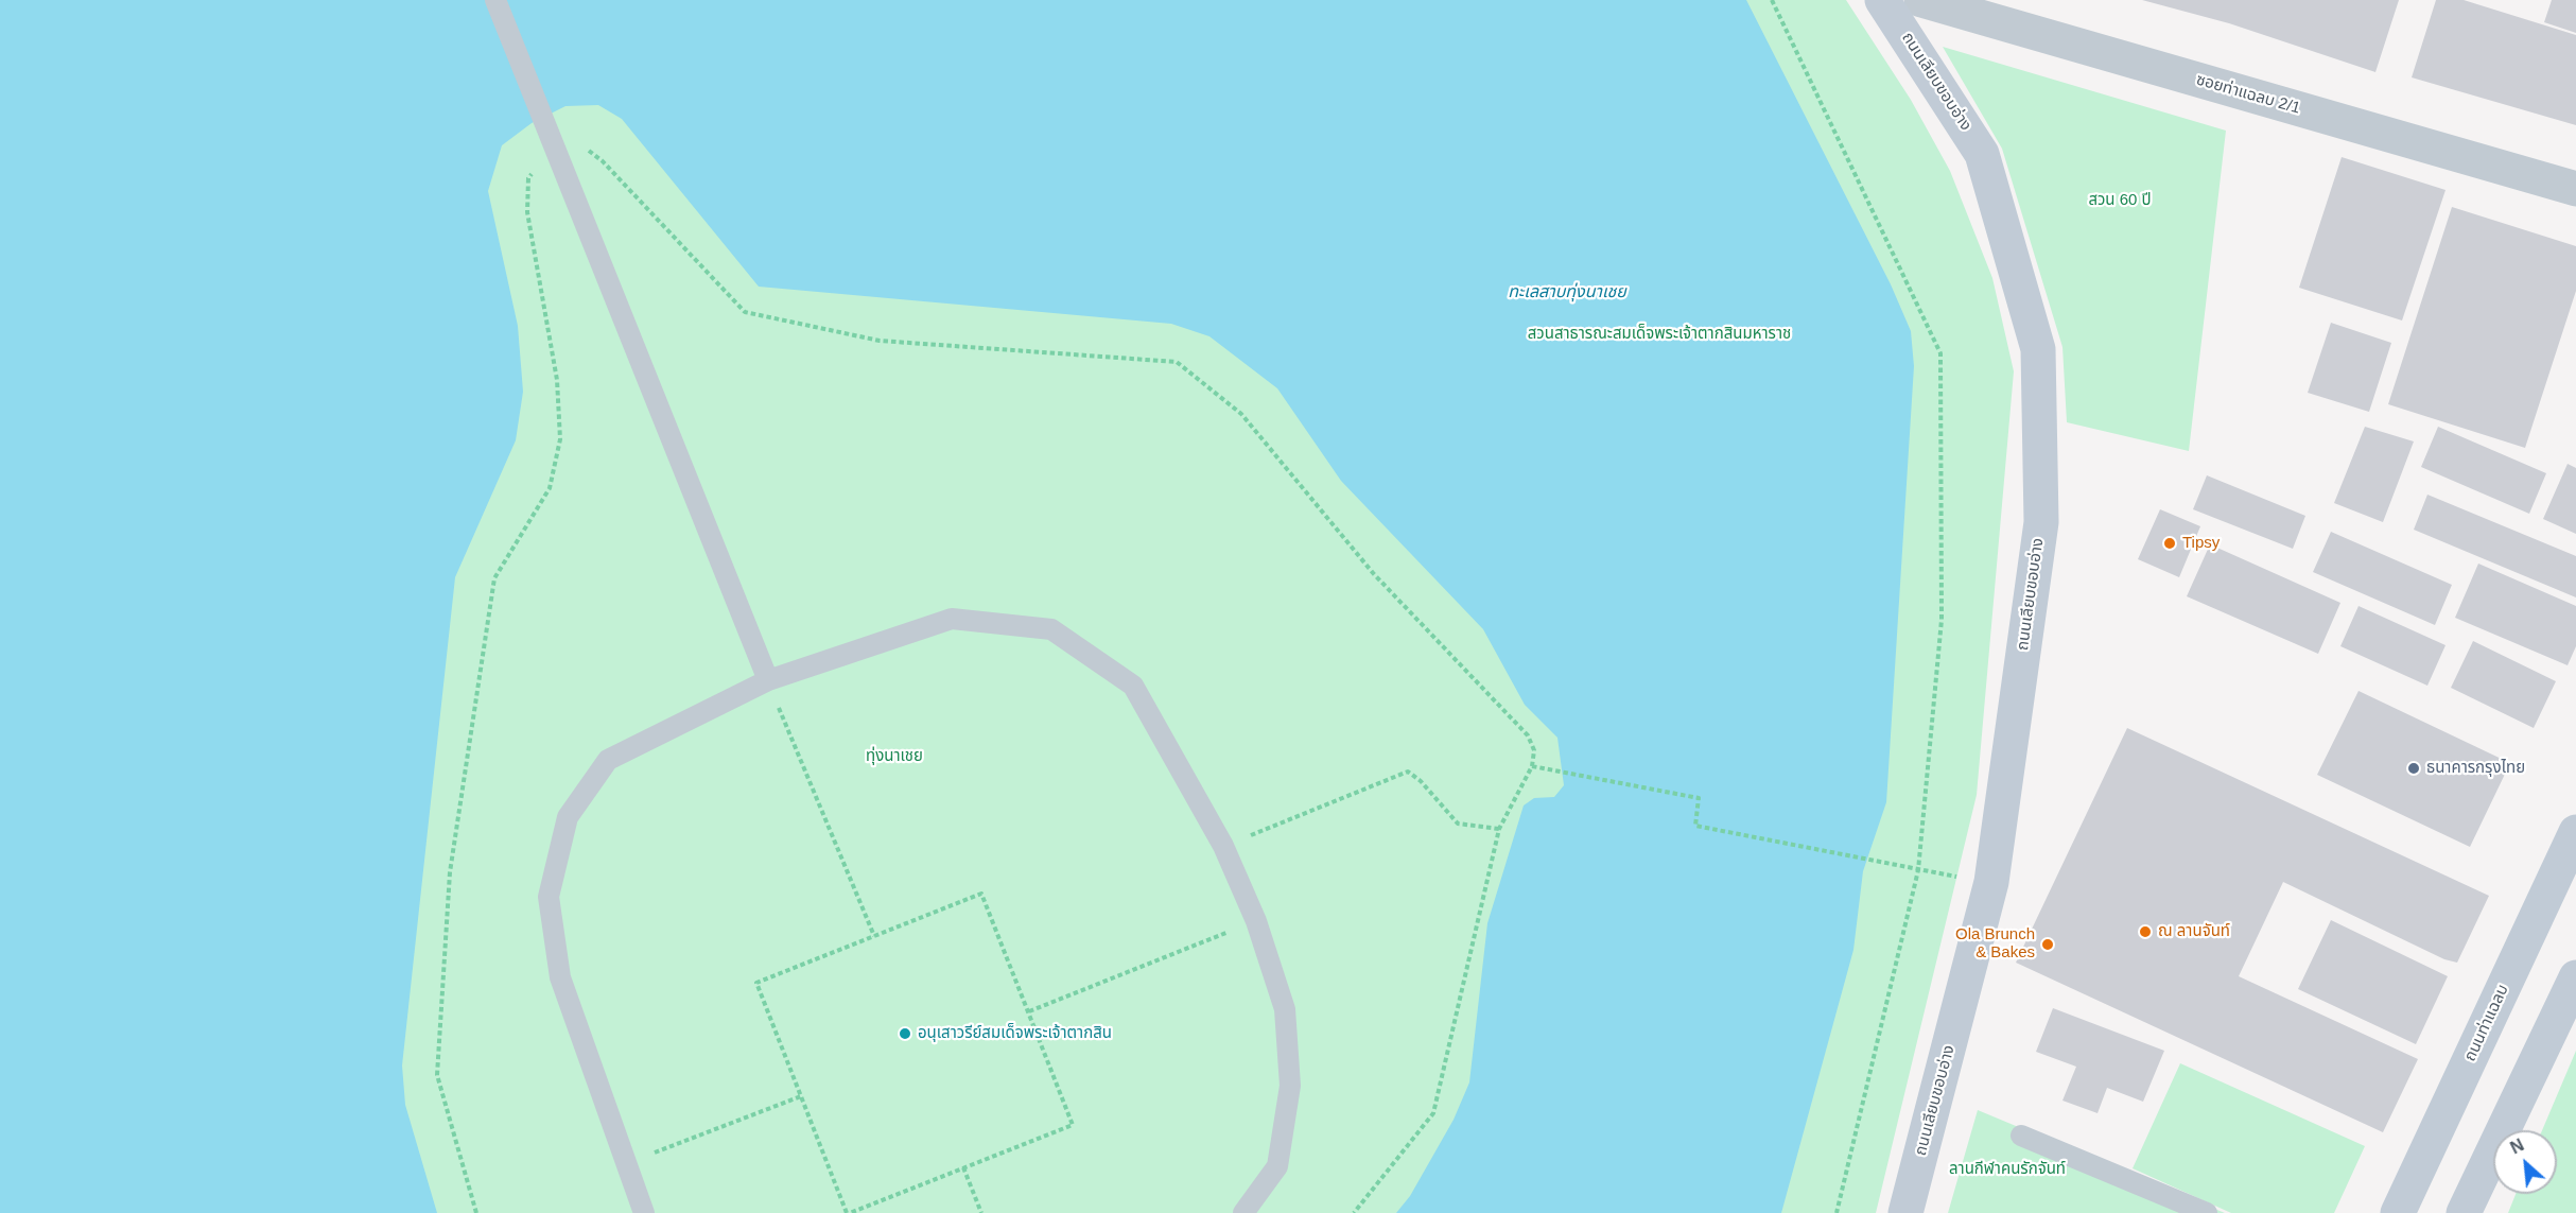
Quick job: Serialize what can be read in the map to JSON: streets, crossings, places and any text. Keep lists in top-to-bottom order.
{
  "streets": {
    "street": ["ถนนเลียบขอบอ่าง", "ซอยท่าแฉลบ 2/1", "ถนนท่าแฉลบ"]
  },
  "water": ["ทะเลสาบทุ่งนาเชย"],
  "parks": [
    "สวน 60 ปี",
    "สวนสาธารณะสมเด็จพระเจ้าตากสินมหาราช",
    "ทุ่งนาเชย",
    "ลานกีฬาคนรักจันท์"
  ],
  "places": [
    "Tipsy",
    "ธนาคารกรุงไทย",
    "ณ ลานจันท์",
    "Ola Brunch & Bakes",
    "อนุเสาวรีย์สมเด็จพระเจ้าตากสิน"
  ],
  "north": "top left"
}
